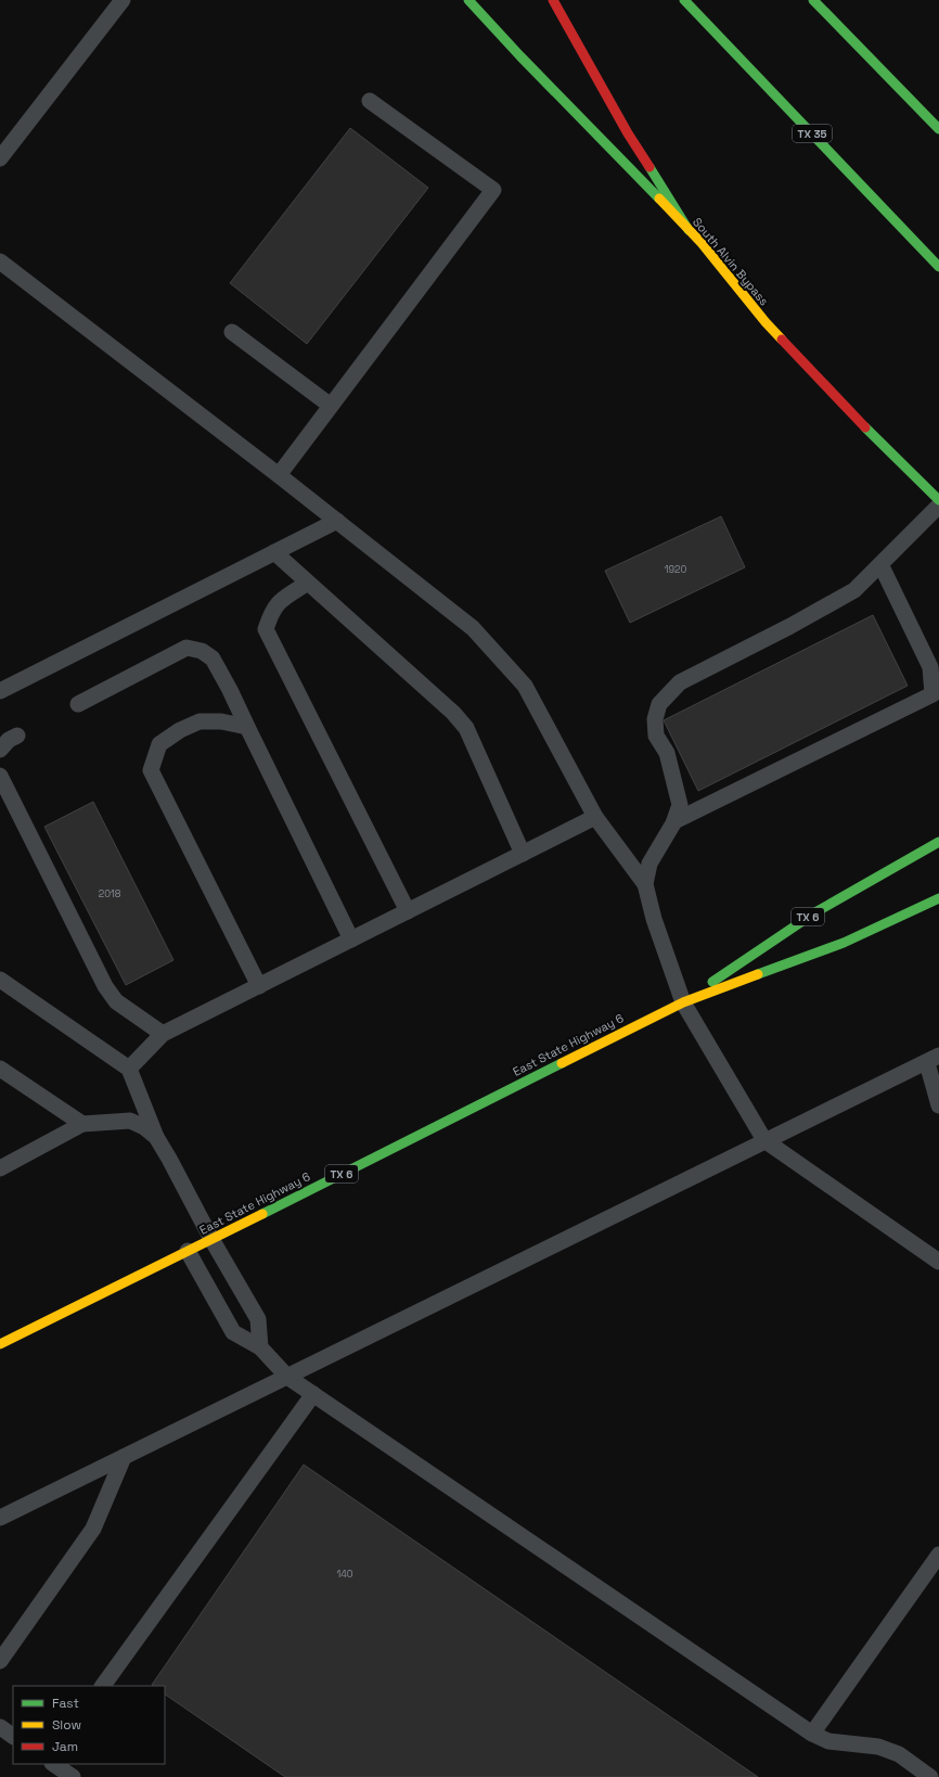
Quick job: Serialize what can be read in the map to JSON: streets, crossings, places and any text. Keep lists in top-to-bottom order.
{
  "streets": {
    "main road": [
      "TX 35",
      "South Alvin Bypass",
      "TX 6",
      "East State Highway 6"
    ]
  },
  "house_numbers": ["1920", "2018", "140"],
  "legend": ["Fast", "Slow", "Jam"]
}
